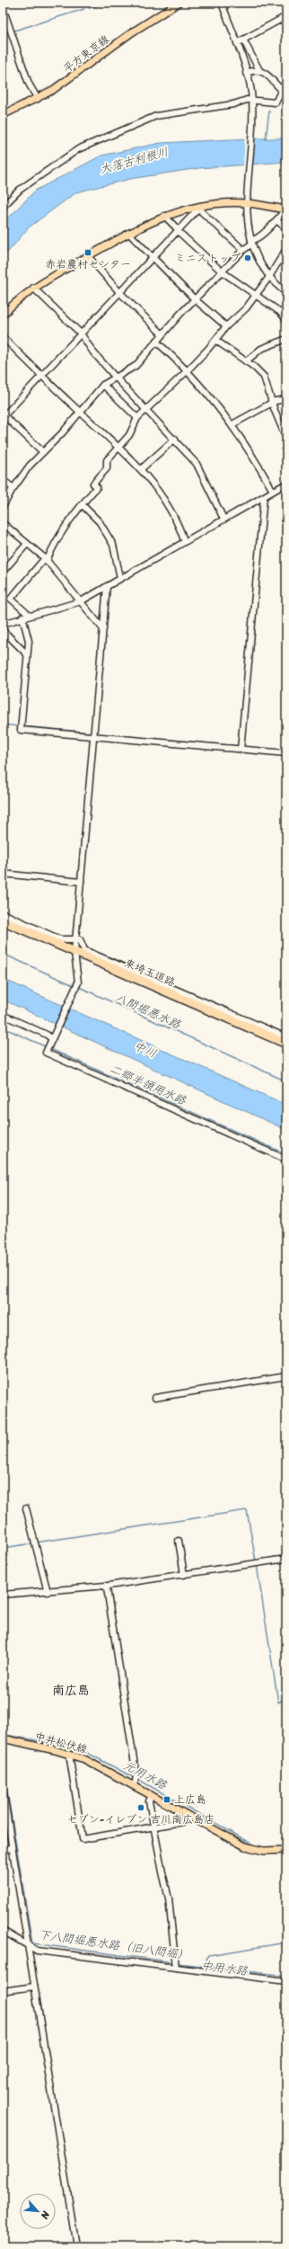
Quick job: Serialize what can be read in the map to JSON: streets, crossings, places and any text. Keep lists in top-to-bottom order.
{
  "streets": {
    "highway": ["東埼玉道路"],
    "main road": ["平方東京線", "中井松伏線"]
  },
  "districts": ["南広島"],
  "water": [
    "大落古利根川",
    "八間堀悪水路",
    "中川",
    "二郷半領用水路",
    "元用水路",
    "下八間堀悪水路（旧八間堀）",
    "中用水路"
  ],
  "places": {
    "transit": ["赤岩農村センター", "上広島"],
    "other": ["ミニストップ", "セブン-イレブン 吉川南広島店"]
  },
  "north": "bottom right"
}
